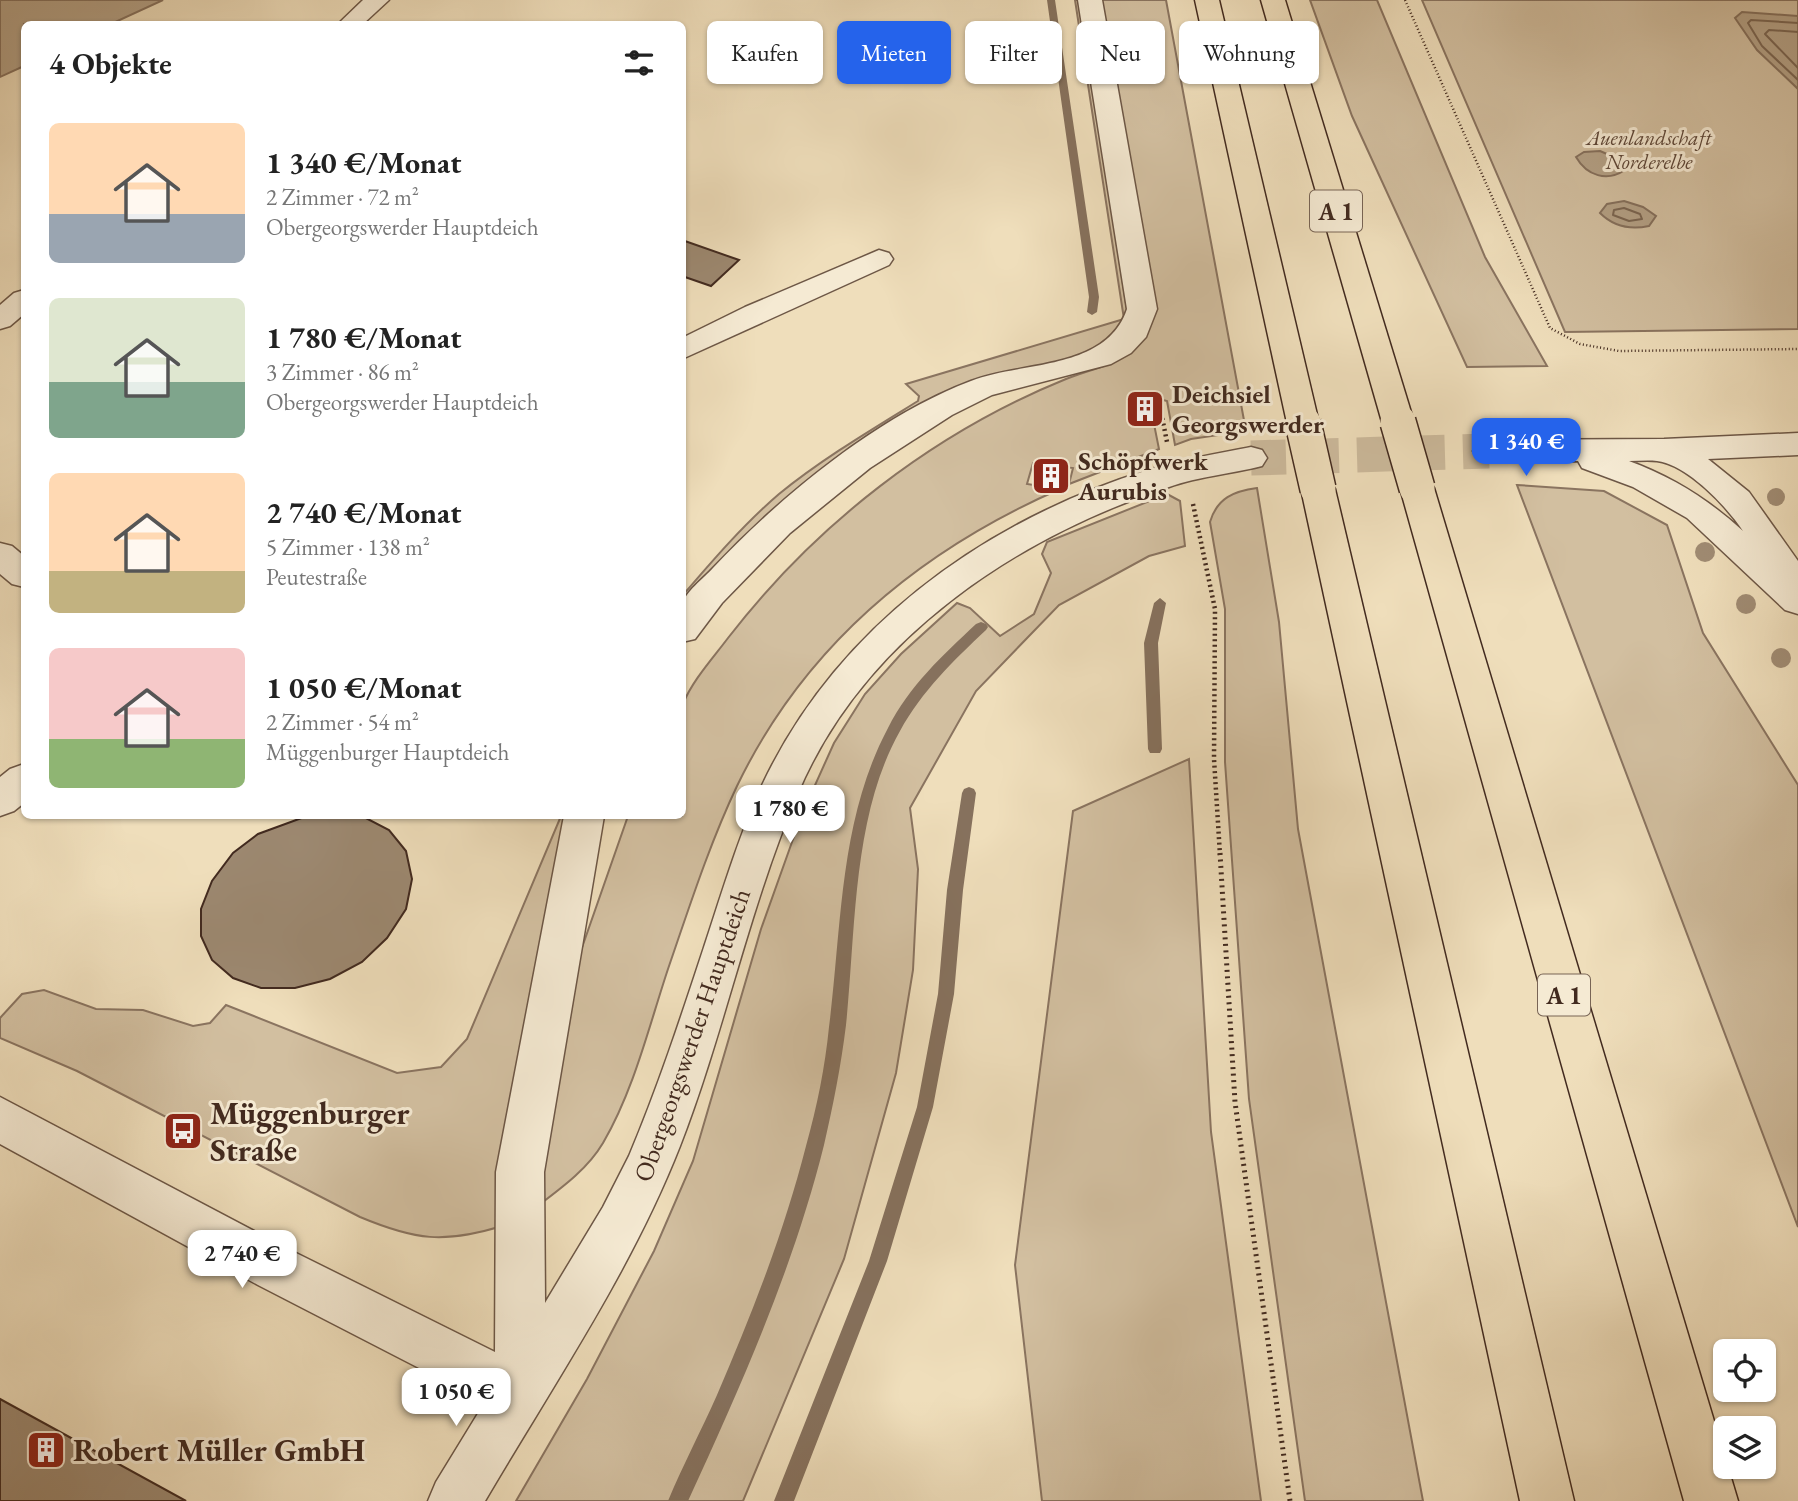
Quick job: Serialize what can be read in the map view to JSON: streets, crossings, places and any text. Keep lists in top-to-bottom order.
{
  "streets": {
    "highway": ["A 1"],
    "street": ["Obergeorgswerder Hauptdeich"]
  },
  "parks": ["Auenlandschaft Norderelbe"],
  "places": {
    "building": ["Deichsiel Georgswerder", "Schöpfwerk Aurubis", "Robert Müller GmbH"],
    "bus stop": ["Müggenburger Straße"]
  },
  "page": {
    "chip": [
      "Kaufen",
      "Mieten",
      "Filter",
      "Neu",
      "Wohnung"
    ],
    "heading": "4 Objekte",
    "list": [
      {
        "name": "1 340 €/Monat",
        "note": "2 Zimmer · 72 m² · Obergeorgswerder Hauptdeich"
      },
      {
        "name": "1 780 €/Monat",
        "note": "3 Zimmer · 86 m² · Obergeorgswerder Hauptdeich"
      },
      {
        "name": "2 740 €/Monat",
        "note": "5 Zimmer · 138 m² · Peutestraße"
      },
      {
        "name": "1 050 €/Monat",
        "note": "2 Zimmer · 54 m² · Müggenburger Hauptdeich"
      }
    ],
    "price": [
      "1 340 €",
      "1 780 €",
      "2 740 €",
      "1 050 €"
    ]
  }
}
